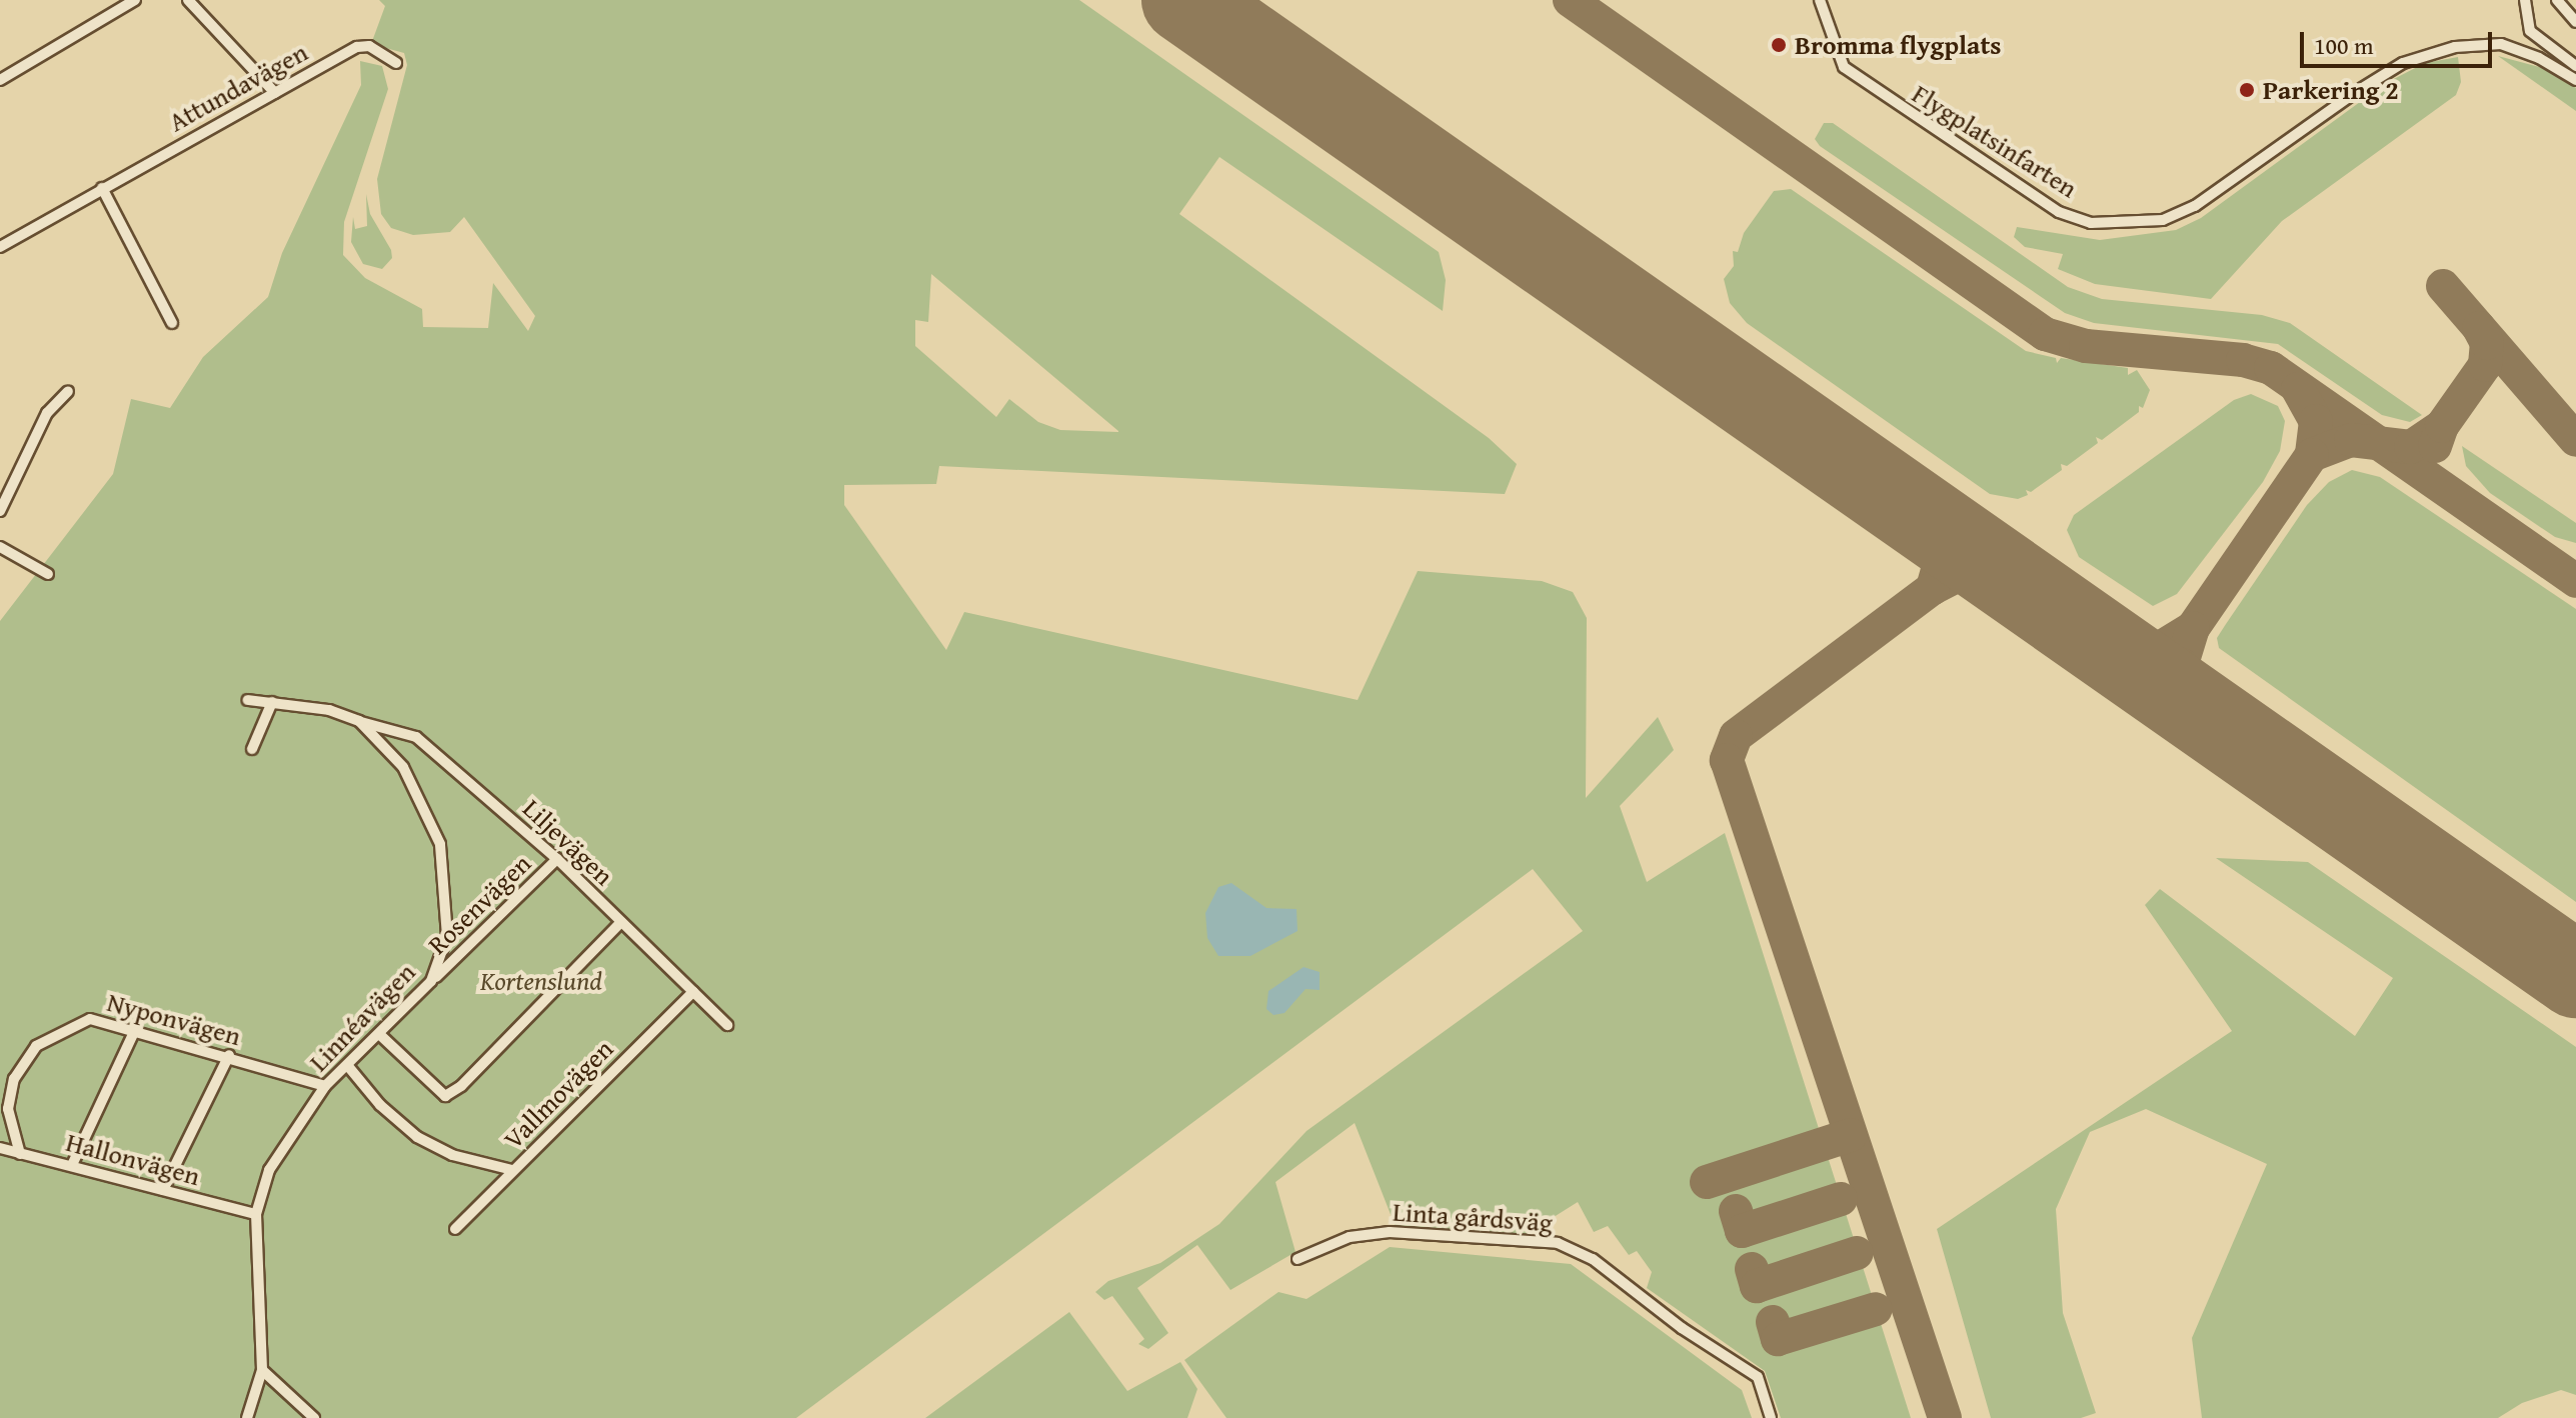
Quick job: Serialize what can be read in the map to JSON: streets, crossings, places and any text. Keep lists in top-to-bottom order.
{
  "streets": {
    "street": [
      "Attundavägen",
      "Flygplatsinfarten",
      "Liljevägen",
      "Rosenvägen",
      "Linnéavägen",
      "Nyponvägen",
      "Vallmovägen",
      "Hallonvägen",
      "Linta gårdsväg"
    ]
  },
  "crossings": [
    ["Liljevägen", "Rosenvägen"],
    ["Liljevägen", "Linnéavägen"],
    ["Liljevägen", "Vallmovägen"],
    ["Rosenvägen", "Linnéavägen"],
    ["Linnéavägen", "Nyponvägen"],
    ["Linnéavägen", "Hallonvägen"],
    ["Nyponvägen", "Hallonvägen"]
  ],
  "parks": ["Kortenslund"],
  "places": ["Bromma flygplats", "Parkering 2"],
  "scale_bar": "100 m"
}
